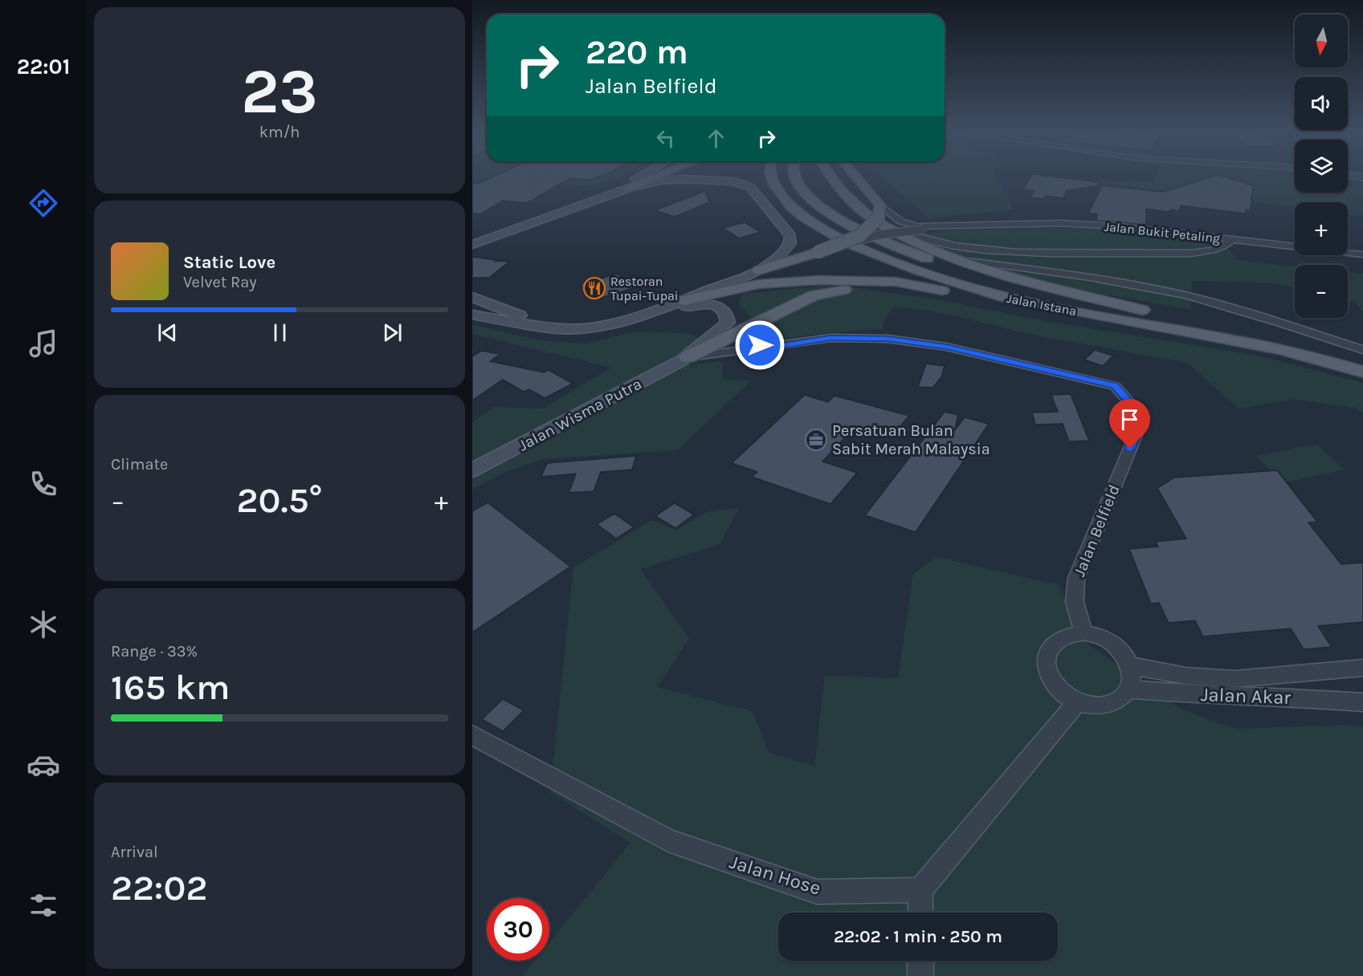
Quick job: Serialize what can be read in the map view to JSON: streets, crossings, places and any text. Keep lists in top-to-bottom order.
{
  "streets": {
    "main road": ["Jalan Istana", "Jalan Wisma Putra"],
    "street": [
      "Jalan Bukit Petaling",
      "Jalan Belfield",
      "Jalan Akar",
      "Jalan Hose"
    ]
  },
  "crossings": [
    ["Jalan Wisma Putra", "Jalan Belfield"],
    ["Jalan Belfield", "Jalan Akar"]
  ],
  "places": {
    "restaurant": ["Restoran Tupai-Tupai"],
    "office": ["Persatuan Bulan Sabit Merah Malaysia"]
  },
  "north": "bottom",
  "page": {
    "tabs": "22:01",
    "tile": [
      ["23", "km/h"],
      "Climate",
      ["Range · 33%", "165 km"],
      ["Arrival", "22:02"]
    ],
    "map_buttons": ["+", "−"],
    "turn": ["220 m", "Jalan Belfield"],
    "song": ["Static Love", "Velvet Ray"],
    "heat": ["−", "20.5°", "+"],
    "limit": "30",
    "trip": "22:02 · 1 min · 250 m"
  }
}
